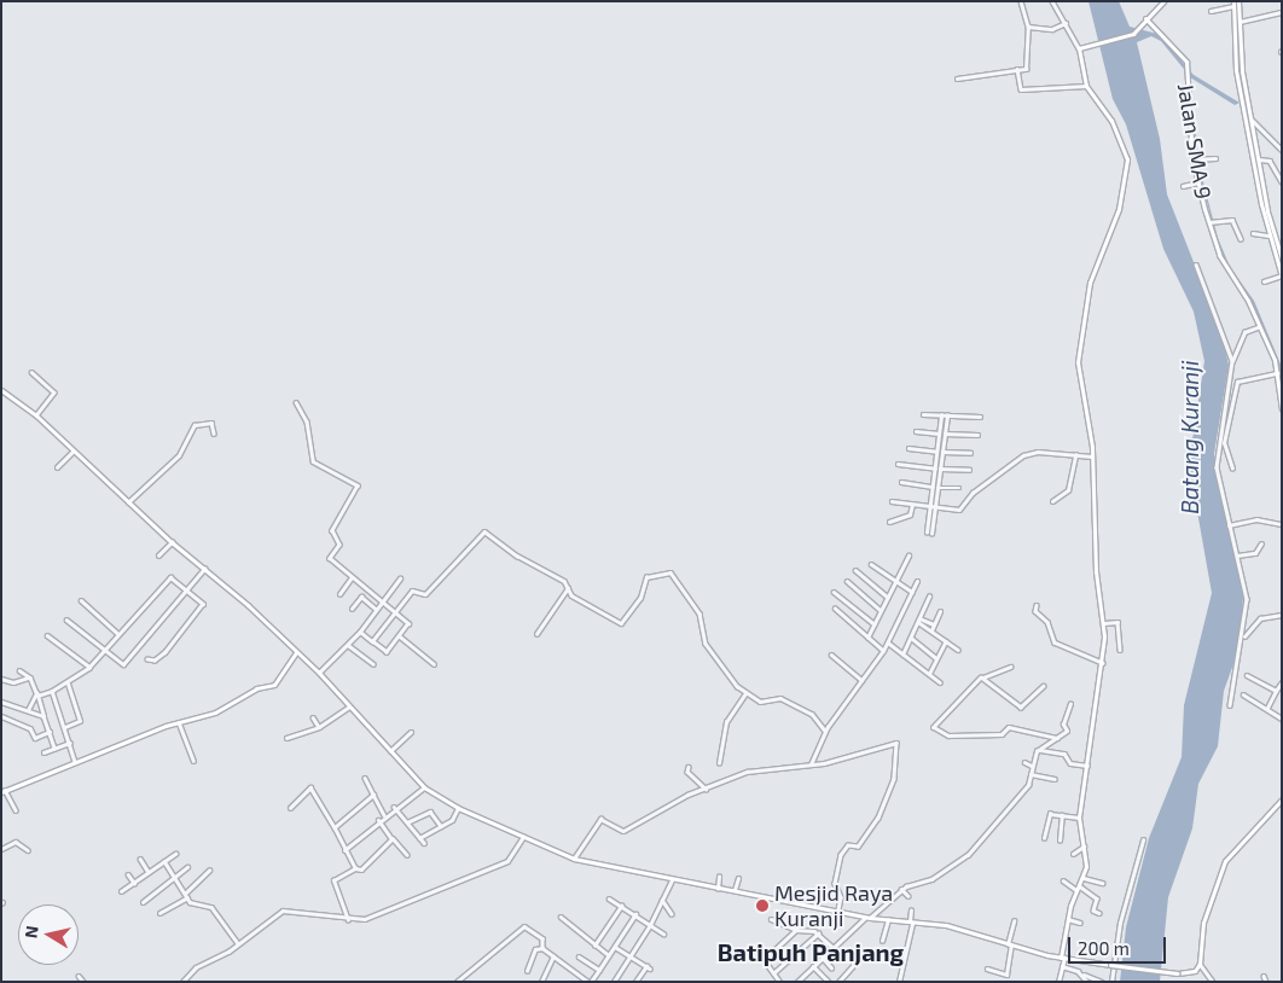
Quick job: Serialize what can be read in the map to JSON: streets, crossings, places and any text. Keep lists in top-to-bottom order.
{
  "streets": {
    "street": ["Jalan SMA 9"]
  },
  "districts": ["Batipuh Panjang"],
  "water": ["Batang Kuranji"],
  "places": ["Mesjid Raya Kuranji"],
  "scale_bar": "200 m",
  "north": "left"
}
